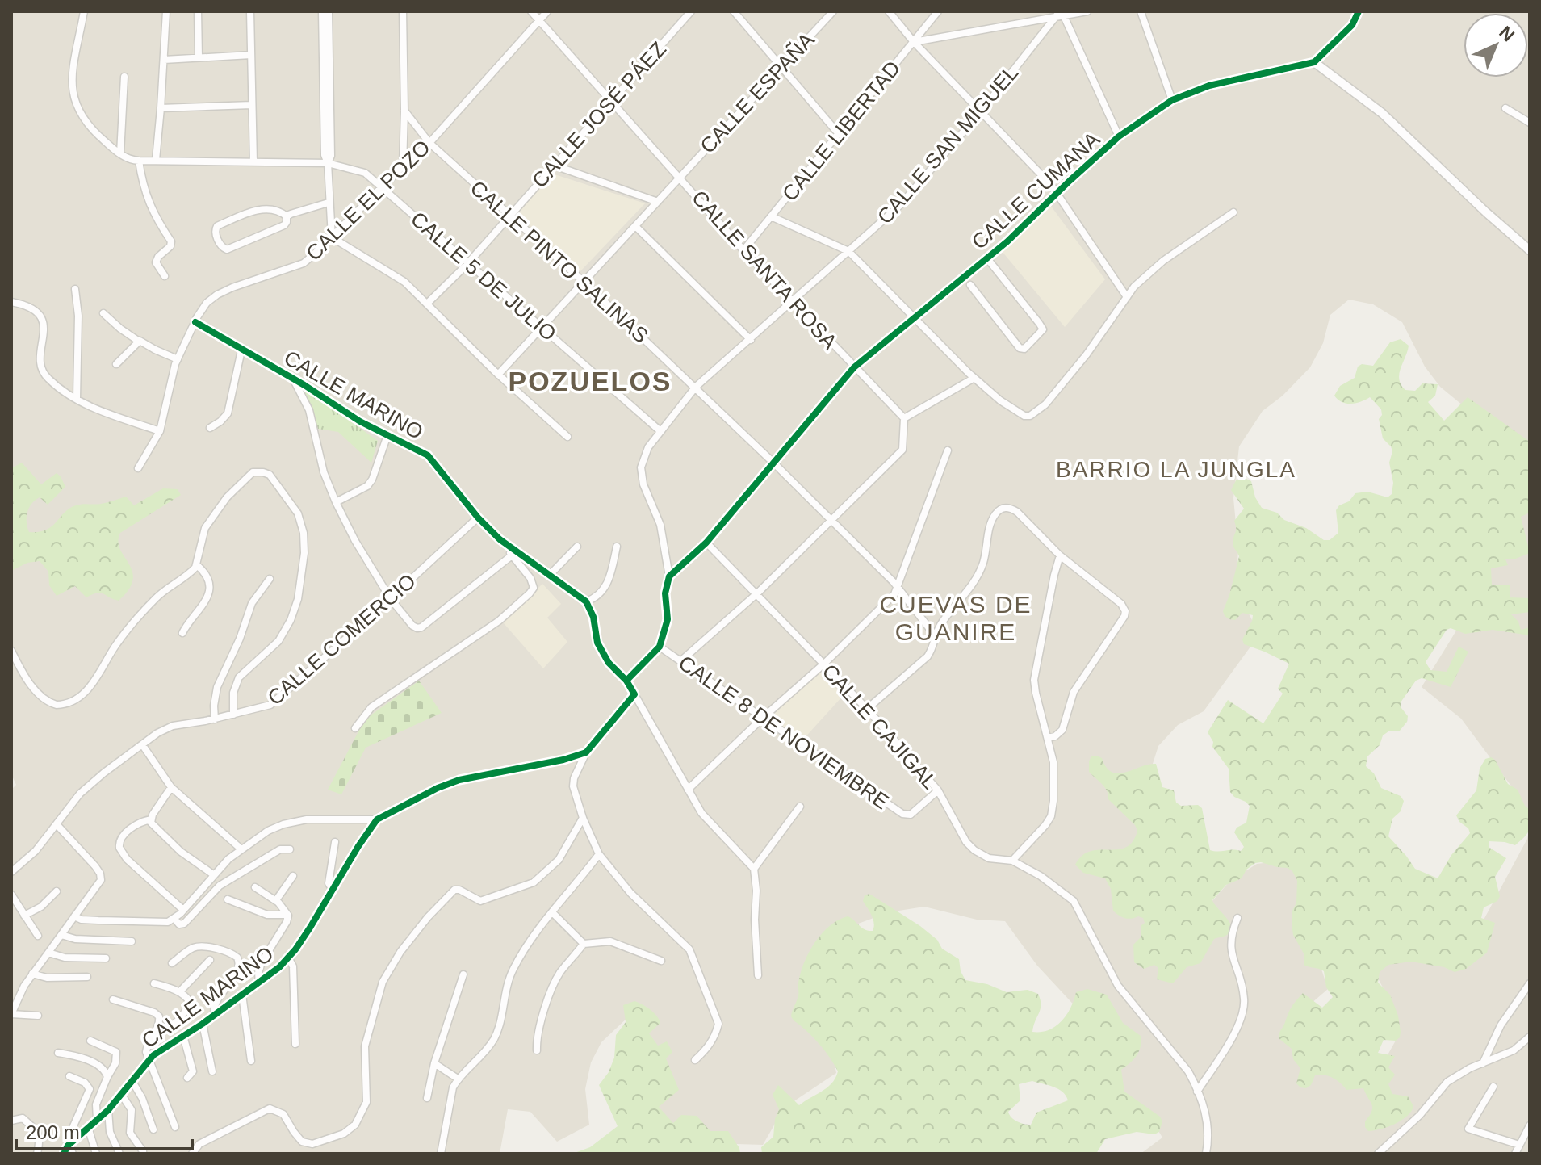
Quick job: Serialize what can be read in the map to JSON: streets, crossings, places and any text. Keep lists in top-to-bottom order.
{
  "streets": {
    "street": [
      "CALLE ESPAÑA",
      "CALLE JOSÉ PÁEZ",
      "CALLE LIBERTAD",
      "CALLE SAN MIGUEL",
      "CALLE CUMANA",
      "CALLE EL POZO",
      "CALLE PINTO SALINAS",
      "CALLE SANTA ROSA",
      "CALLE 5 DE JULIO",
      "CALLE MARINO",
      "CALLE COMERCIO",
      "CALLE CAJIGAL",
      "CALLE 8 DE NOVIEMBRE"
    ]
  },
  "crossings": [
    ["CALLE ESPAÑA", "CALLE PINTO SALINAS"],
    ["CALLE ESPAÑA", "CALLE SANTA ROSA"],
    ["CALLE ESPAÑA", "CALLE 5 DE JULIO"],
    ["CALLE JOSÉ PÁEZ", "CALLE PINTO SALINAS"],
    ["CALLE JOSÉ PÁEZ", "CALLE SANTA ROSA"],
    ["CALLE JOSÉ PÁEZ", "CALLE 5 DE JULIO"],
    ["CALLE LIBERTAD", "CALLE SANTA ROSA"],
    ["CALLE SAN MIGUEL", "CALLE PINTO SALINAS"],
    ["CALLE SAN MIGUEL", "CALLE SANTA ROSA"],
    ["CALLE SAN MIGUEL", "CALLE 5 DE JULIO"],
    ["CALLE SAN MIGUEL", "CALLE 8 DE NOVIEMBRE"],
    ["CALLE CUMANA", "CALLE PINTO SALINAS"],
    ["CALLE CUMANA", "CALLE SANTA ROSA"],
    ["CALLE EL POZO", "CALLE PINTO SALINAS"],
    ["CALLE EL POZO", "CALLE SANTA ROSA"],
    ["CALLE EL POZO", "CALLE 5 DE JULIO"],
    ["CALLE EL POZO", "CALLE MARINO"],
    ["CALLE MARINO", "CALLE COMERCIO"],
    ["CALLE CAJIGAL", "CALLE 8 DE NOVIEMBRE"]
  ],
  "districts": ["POZUELOS", "BARRIO LA JUNGLA", "CUEVAS DE GUANIRE"],
  "scale_bar": "200 m",
  "north": "top right"
}
